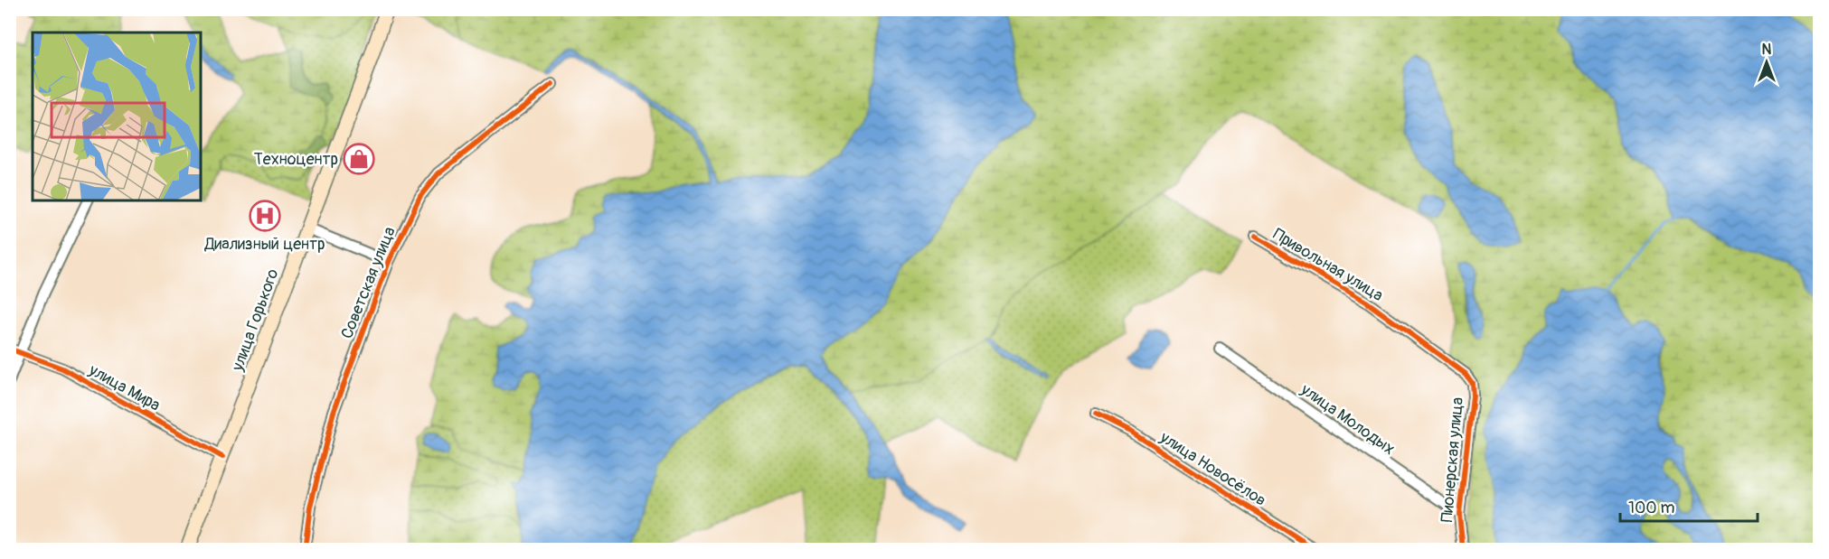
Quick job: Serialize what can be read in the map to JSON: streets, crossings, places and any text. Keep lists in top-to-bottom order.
{
  "streets": {
    "main road": ["улица Горького"],
    "street": [
      "Привольная улица",
      "Советская улица",
      "улица Мира",
      "улица Молодых",
      "Пионерская улица",
      "улица Новосёлов"
    ]
  },
  "crossings": [
    ["Привольная улица", "Пионерская улица"],
    ["улица Горького", "улица Мира"],
    ["улица Молодых", "Пионерская улица"]
  ],
  "places": {
    "shop": ["Техноцентр"],
    "hospital": ["Диализный центр"]
  },
  "scale_bar": "100 m",
  "north": "top"
}
